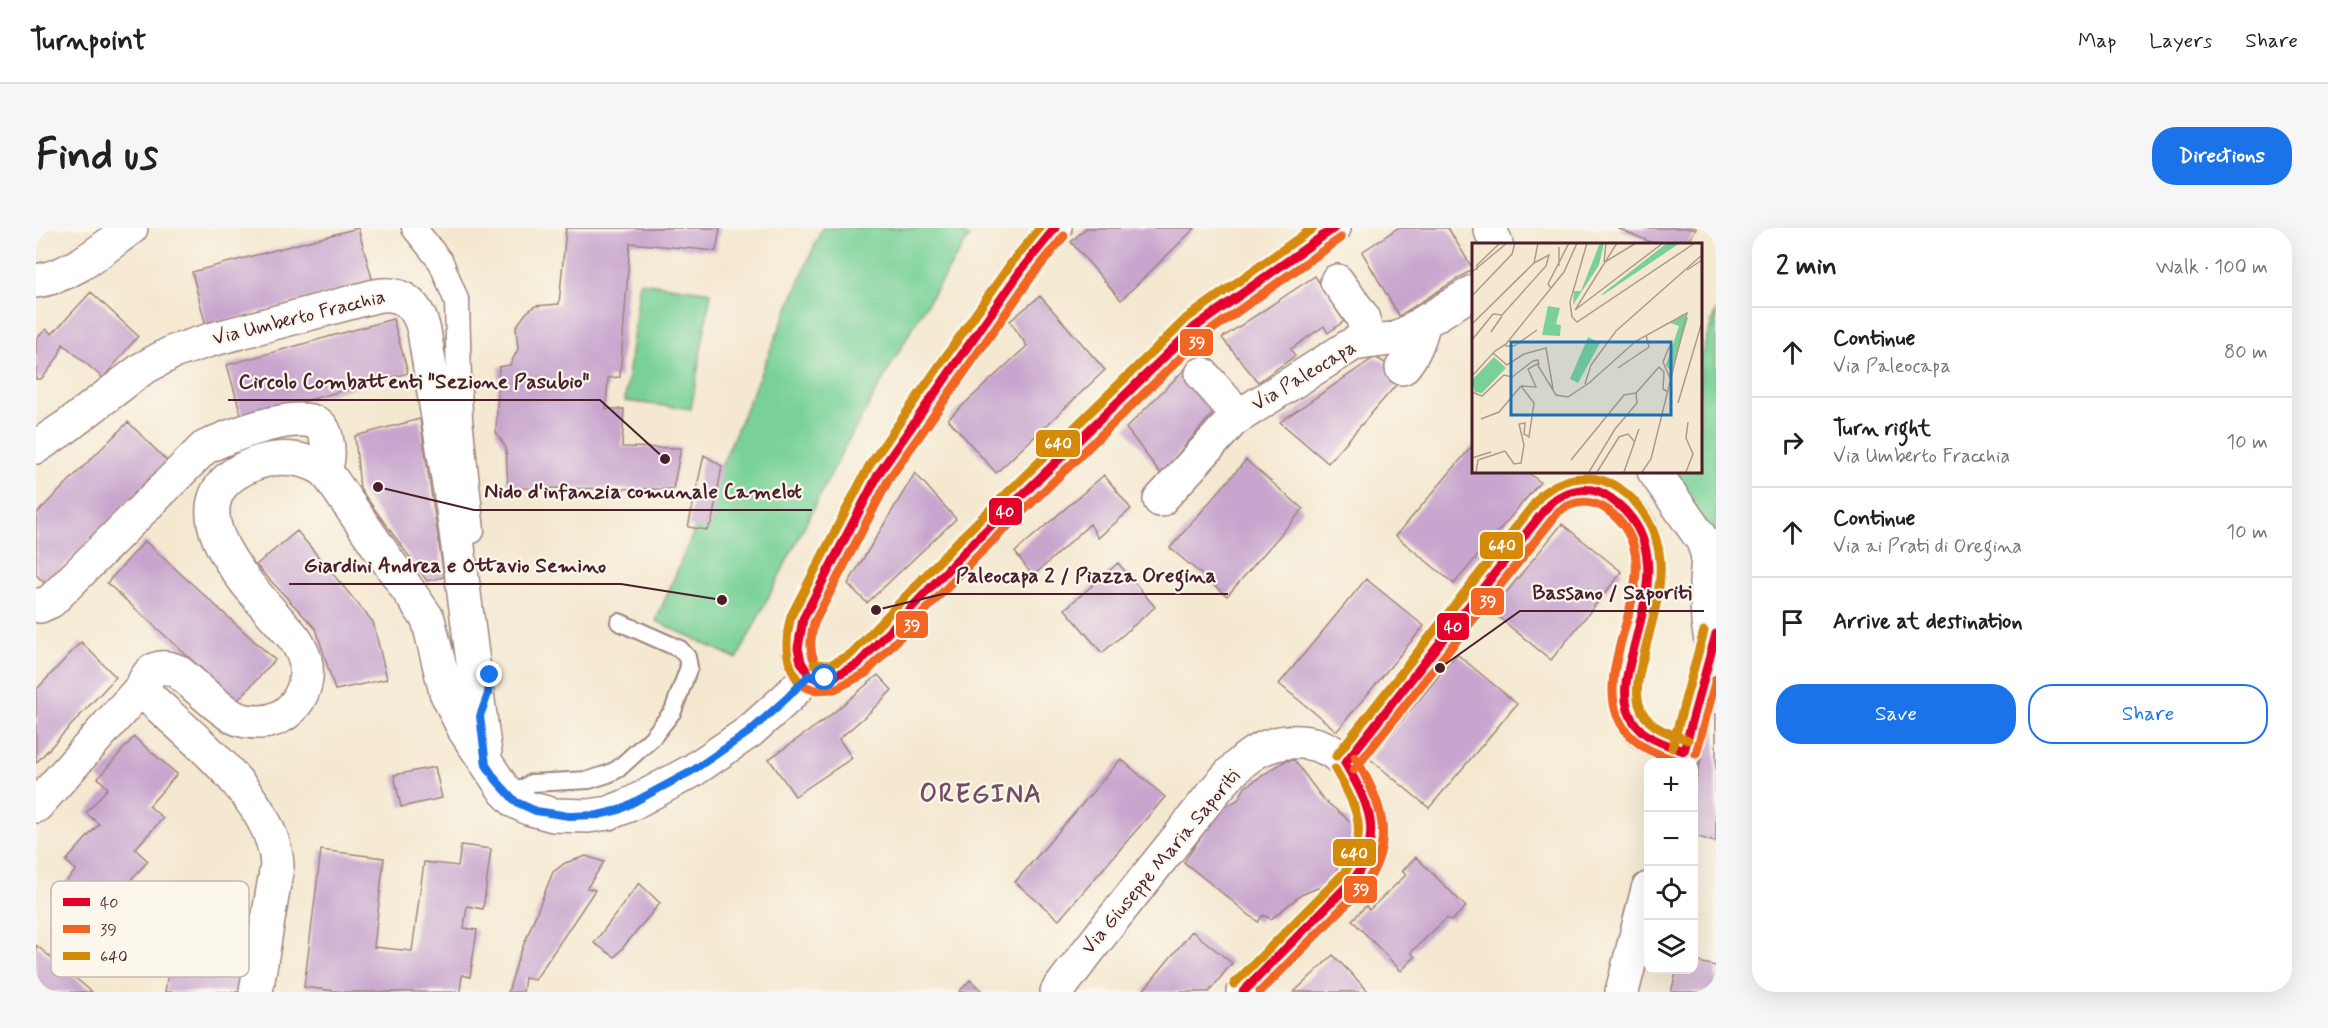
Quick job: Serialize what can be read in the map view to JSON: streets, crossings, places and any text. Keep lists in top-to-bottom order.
{
  "streets": {
    "street": ["Via Umberto Fracchia", "Via Paleocapa", "Via Giuseppe Maria Saporiti"]
  },
  "districts": ["OREGINA"],
  "places": [
    "Circolo Combattenti \"Sezione Pasubio\"",
    "Nido d'infanzia comunale Camelot",
    "Giardini Andrea e Ottavio Semino",
    "Paleocapa 2 / Piazza Oregina",
    "Bassano / Saporiti"
  ],
  "lines": ["transit line 40", "transit line 640", "transit line 39"],
  "legend": ["40", "39", "640"],
  "page": {
    "header": "Turnpoint",
    "nav": ["Map", "Layers", "Share"],
    "buttons": [
      "Directions",
      ["Save", "Share"]
    ],
    "title": "Find us",
    "heading": ["2 min", "Walk · 100 m"],
    "list": [
      ["Continue", "Via Paleocapa", "80 m"],
      ["Turn right", "Via Umberto Fracchia", "10 m"],
      ["Continue", "Via ai Prati di Oregina", "10 m"],
      "Arrive at destination"
    ],
    "map_buttons": ["+", "−"]
  }
}
